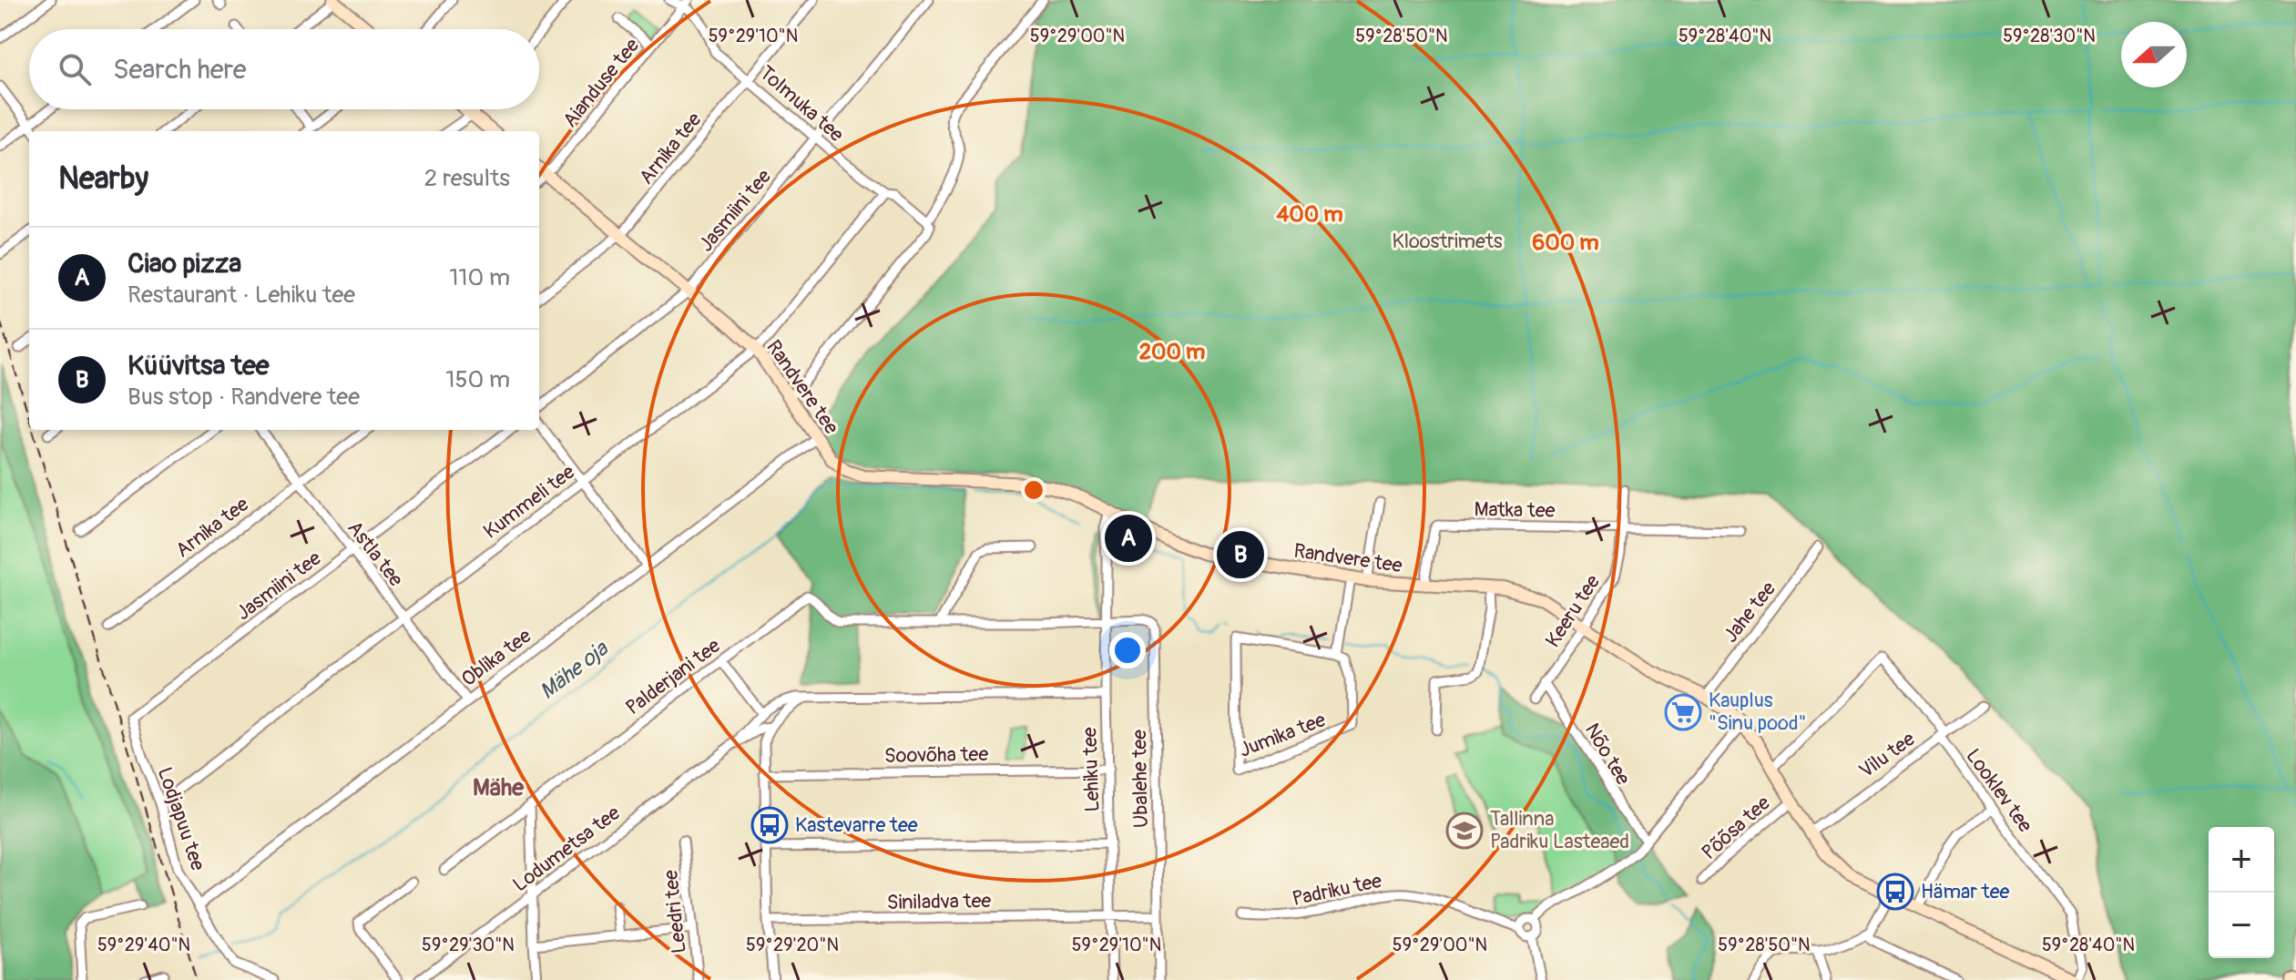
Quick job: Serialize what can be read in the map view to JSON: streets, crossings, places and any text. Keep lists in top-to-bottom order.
{
  "streets": {
    "main road": ["Randvere tee"],
    "street": [
      "Aianduse tee",
      "Tolmuka tee",
      "Arnika tee",
      "Jasmiini tee",
      "Kummeli tee",
      "Matka tee",
      "Astla tee",
      "Keeru tee",
      "Jahe tee",
      "Oblika tee",
      "Palderjani tee",
      "Jumika tee",
      "Nõo tee",
      "Soovõha tee",
      "Vilu tee",
      "Lehiku tee",
      "Ubalehe tee",
      "Looklev tee",
      "Lodjapuu tee",
      "Põõsa tee",
      "Lodumetsa tee",
      "Padriku tee",
      "Siniladva tee",
      "Leedri tee"
    ]
  },
  "crossings": [
    ["Aianduse tee", "Tolmuka tee"],
    ["Aianduse tee", "Randvere tee"],
    ["Tolmuka tee", "Arnika tee"],
    ["Tolmuka tee", "Jasmiini tee"],
    ["Tolmuka tee", "Kummeli tee"],
    ["Arnika tee", "Randvere tee"],
    ["Arnika tee", "Astla tee"],
    ["Jasmiini tee", "Randvere tee"],
    ["Jasmiini tee", "Astla tee"],
    ["Jasmiini tee", "Lodjapuu tee"],
    ["Randvere tee", "Kummeli tee"],
    ["Randvere tee", "Matka tee"],
    ["Randvere tee", "Keeru tee"],
    ["Randvere tee", "Jahe tee"],
    ["Randvere tee", "Oblika tee"],
    ["Randvere tee", "Vilu tee"],
    ["Randvere tee", "Lehiku tee"],
    ["Randvere tee", "Looklev tee"],
    ["Randvere tee", "Põõsa tee"],
    ["Kummeli tee", "Astla tee"],
    ["Kummeli tee", "Lodjapuu tee"],
    ["Matka tee", "Keeru tee"],
    ["Astla tee", "Oblika tee"],
    ["Keeru tee", "Nõo tee"],
    ["Oblika tee", "Lodjapuu tee"],
    ["Palderjani tee", "Lehiku tee"],
    ["Palderjani tee", "Ubalehe tee"],
    ["Soovõha tee", "Lehiku tee"],
    ["Vilu tee", "Looklev tee"],
    ["Lehiku tee", "Ubalehe tee"],
    ["Lehiku tee", "Siniladva tee"]
  ],
  "districts": ["Mähe"],
  "water": ["Mähe oja"],
  "parks": ["Kloostrimets"],
  "places": {
    "supermarket": ["Kauplus \"Sinu pood\""],
    "bus stop": ["Kastevarre tee", "Hämar tee"],
    "school or university": ["Tallinna Padriku Lasteaed"]
  },
  "north": "left",
  "page": {
    "search": "Search here",
    "heading": ["Nearby", "2 results"],
    "list": [
      {
        "mark": "A",
        "name": "Ciao pizza",
        "note": "Restaurant · Lehiku tee",
        "value": "110 m"
      },
      {
        "mark": "B",
        "name": "Küüvitsa tee",
        "note": "Bus stop · Randvere tee",
        "value": "150 m"
      }
    ],
    "pins": ["A", "B"],
    "map_buttons": ["+", "−"]
  },
  "coordinates": [
    "59°29'10\"N",
    "59°29'00\"N",
    "59°28'50\"N",
    "59°28'40\"N",
    "59°28'30\"N",
    "59°29'40\"N",
    "59°29'30\"N",
    "59°29'20\"N"
  ],
  "rings": ["400 m", "600 m", "200 m"]
}
